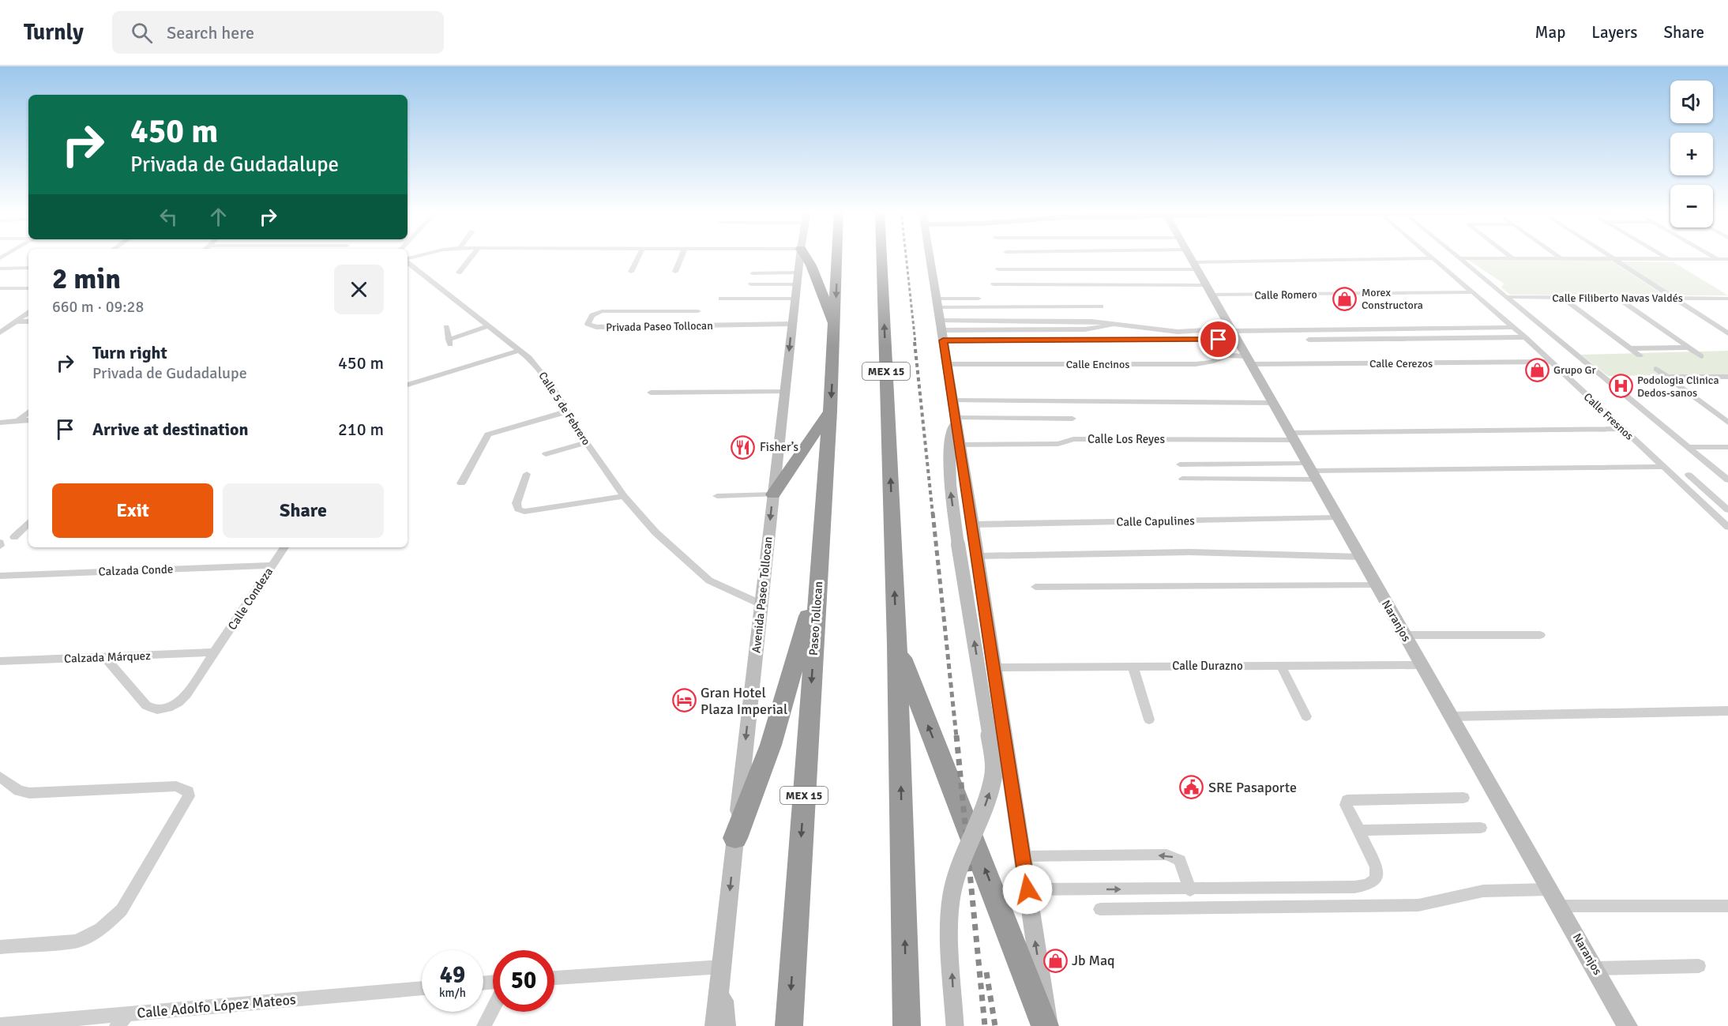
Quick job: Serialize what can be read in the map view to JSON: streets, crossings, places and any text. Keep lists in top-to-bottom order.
{
  "streets": {
    "highway": ["MEX 15", "Paseo Tollocan"],
    "main road": ["Avenida Paseo Tollocan", "Naranjos"],
    "street": [
      "Calle Romero",
      "Calle Filiberto Navas Valdés",
      "Privada Paseo Tollocan",
      "Calle Cerezos",
      "Calle Encinos",
      "Calle 5 de Febrero",
      "Calle Fresnos",
      "Calle Los Reyes",
      "Calle Capulines",
      "Calzada Conde",
      "Calle Condeza",
      "Calzada Márquez",
      "Calle Durazno",
      "Calle Adolfo López Mateos"
    ]
  },
  "crossings": [
    ["Calle Romero", "Calle Fresnos"],
    ["Calle Romero", "Naranjos"],
    ["Privada Paseo Tollocan", "Avenida Paseo Tollocan"],
    ["Calle Cerezos", "Calle Encinos"],
    ["Calle Cerezos", "Calle Fresnos"],
    ["Calle Cerezos", "Naranjos"],
    ["Calle Encinos", "Naranjos"],
    ["Calle 5 de Febrero", "Avenida Paseo Tollocan"],
    ["Calle Fresnos", "Calle Los Reyes"],
    ["Calle Los Reyes", "Naranjos"],
    ["Calle Capulines", "Naranjos"],
    ["Calzada Conde", "Calle Condeza"],
    ["Calle Condeza", "Calzada Márquez"],
    ["Naranjos", "Calle Durazno"]
  ],
  "one_way": ["Avenida Paseo Tollocan"],
  "places": {
    "shop": ["Morex Constructora", "Grupo Gr", "Jb Maq"],
    "hospital": ["Podologia Clinica Dedos-sanos"],
    "restaurant": ["Fisher’s"],
    "hotel": ["Gran Hotel Plaza Imperial"],
    "public building": ["SRE Pasaporte"]
  },
  "page": {
    "header": "Turnly",
    "search": "Search here",
    "nav": ["Map", "Layers", "Share"],
    "map_buttons": ["+", "−"],
    "turn": ["450 m", "Privada de Gudadalupe"],
    "heading": ["2 min", "660 m · 09:28"],
    "list": [
      {
        "name": "Turn right",
        "note": "Privada de Gudadalupe",
        "value": "450 m"
      },
      {
        "name": "Arrive at destination",
        "value": "210 m"
      }
    ],
    "buttons": ["Exit", "Share"],
    "speed": "49 km/h",
    "limit": "50"
  }
}
